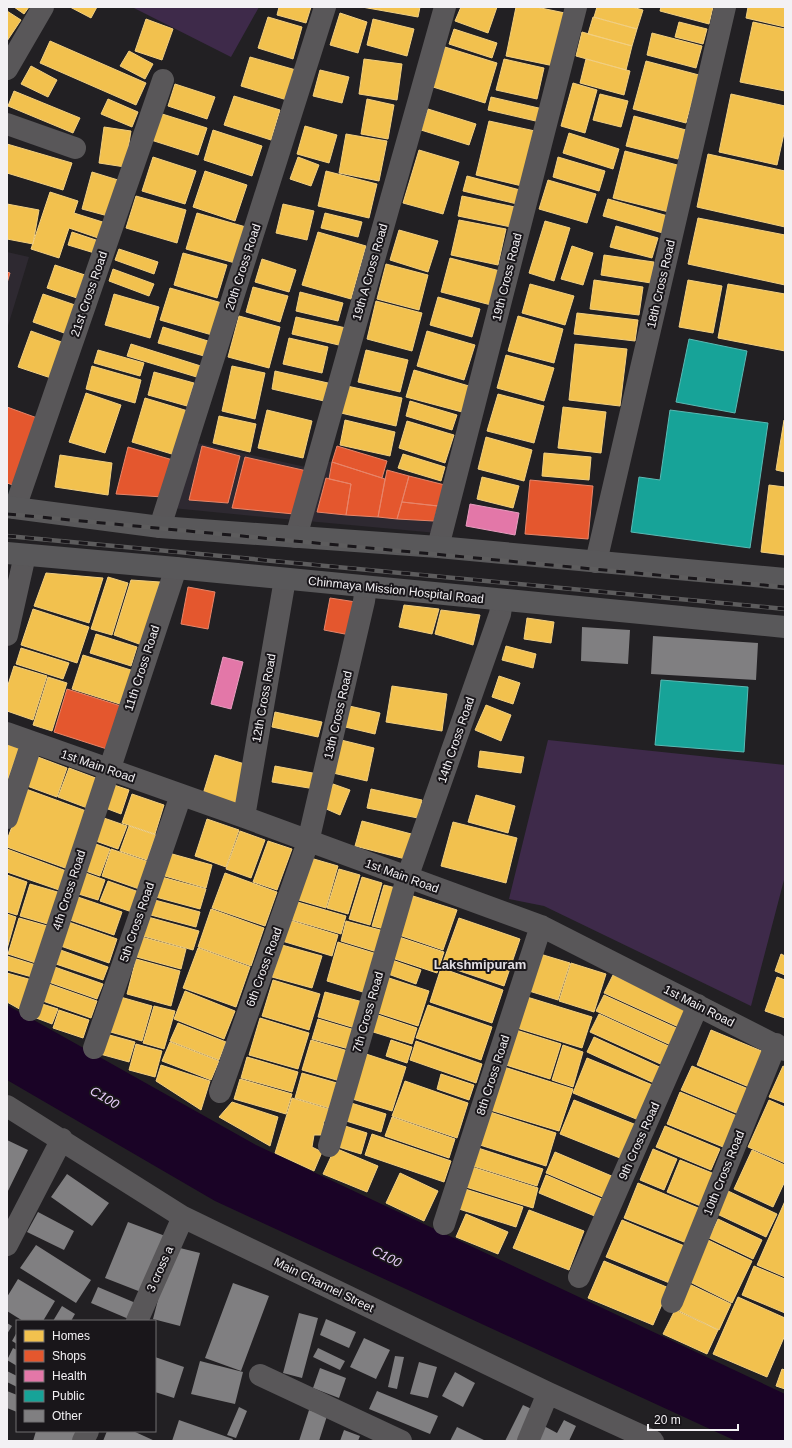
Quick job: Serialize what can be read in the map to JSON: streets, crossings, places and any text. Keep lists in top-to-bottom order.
{
  "streets": {
    "main road": ["Chinmaya Mission Hospital Road"],
    "street": [
      "20th Cross Road",
      "19th A Cross Road",
      "19th Cross Road",
      "18th Cross Road",
      "21st Cross Road",
      "11th Cross Road",
      "12th Cross Road",
      "13th Cross Road",
      "14th Cross Road",
      "1st Main Road",
      "4th Cross Road",
      "5th Cross Road",
      "6th Cross Road",
      "7th Cross Road",
      "8th Cross Road",
      "9th Cross Road",
      "10th Cross Road",
      "3 cross a",
      "Main Channel Street"
    ]
  },
  "crossings": [
    ["Chinmaya Mission Hospital Road", "11th Cross Road"],
    ["Chinmaya Mission Hospital Road", "12th Cross Road"],
    ["Chinmaya Mission Hospital Road", "13th Cross Road"],
    ["Chinmaya Mission Hospital Road", "14th Cross Road"],
    ["11th Cross Road", "1st Main Road"],
    ["11th Cross Road", "4th Cross Road"],
    ["12th Cross Road", "1st Main Road"],
    ["13th Cross Road", "1st Main Road"],
    ["13th Cross Road", "6th Cross Road"],
    ["14th Cross Road", "1st Main Road"],
    ["14th Cross Road", "7th Cross Road"],
    ["1st Main Road", "4th Cross Road"],
    ["1st Main Road", "5th Cross Road"],
    ["1st Main Road", "6th Cross Road"],
    ["1st Main Road", "7th Cross Road"],
    ["1st Main Road", "8th Cross Road"],
    ["1st Main Road", "9th Cross Road"],
    ["1st Main Road", "10th Cross Road"],
    ["3 cross a", "Main Channel Street"]
  ],
  "districts": ["Lakshmipuram"],
  "water": ["C100"],
  "legend": [
    "Homes",
    "Shops",
    "Health",
    "Public",
    "Other"
  ],
  "scale_bar": "20 m"
}
